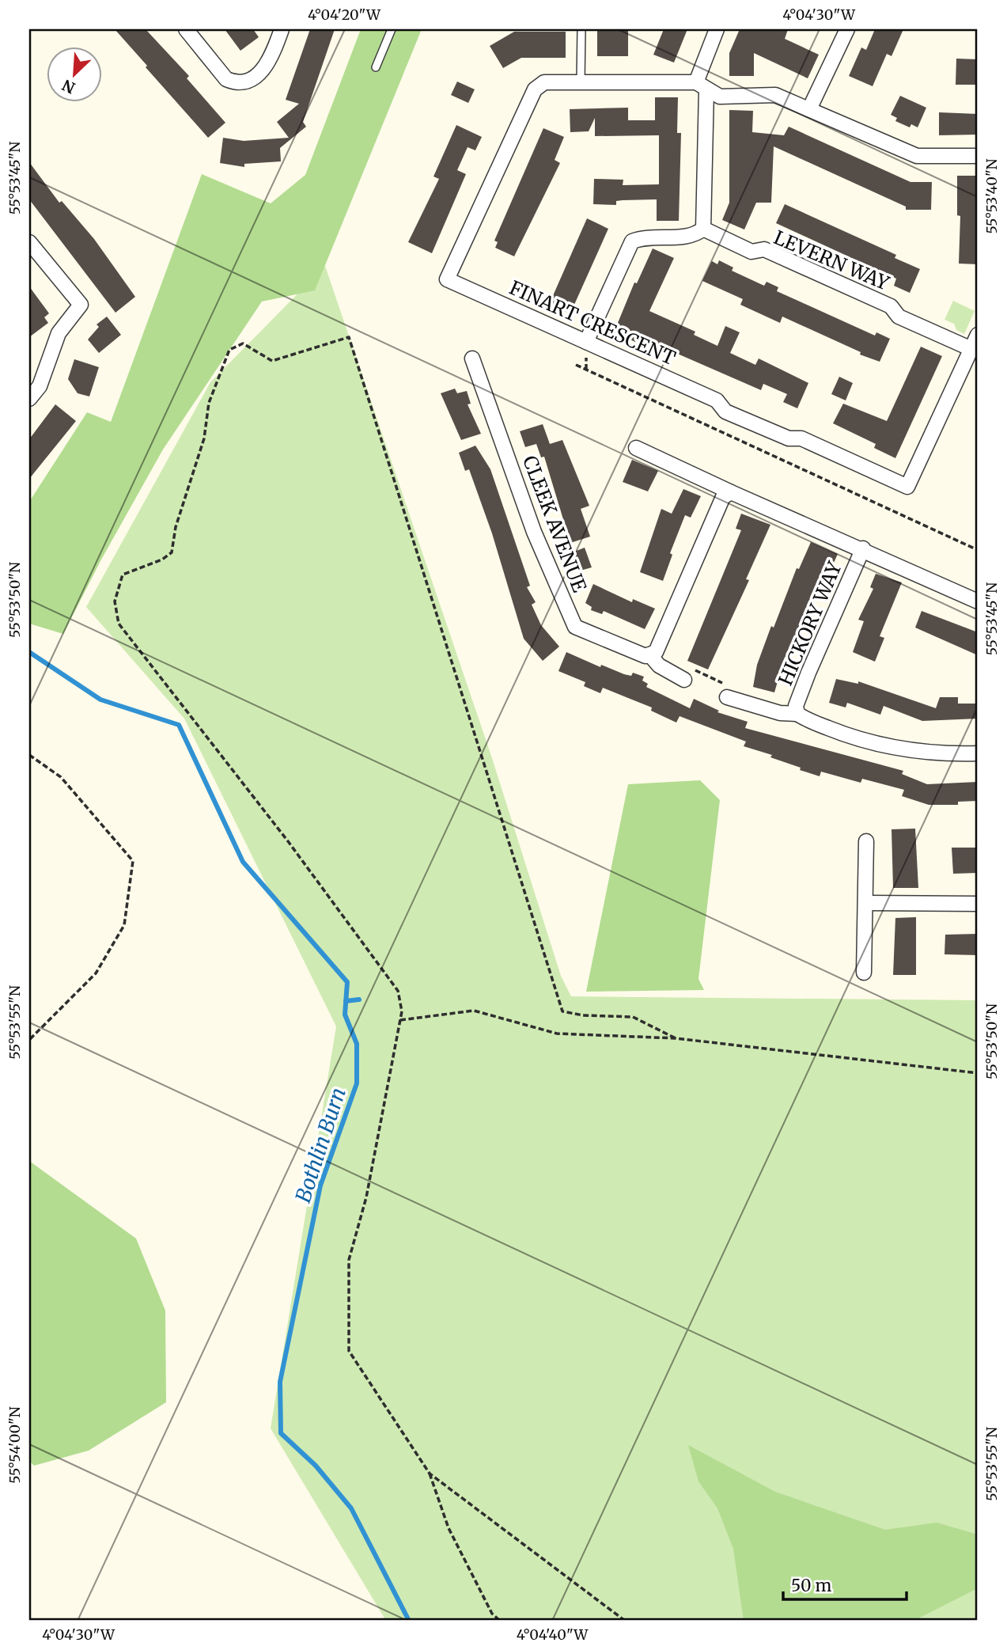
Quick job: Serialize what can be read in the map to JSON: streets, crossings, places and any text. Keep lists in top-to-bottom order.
{
  "streets": {
    "street": [
      "LEVERN WAY",
      "FINART CRESCENT",
      "CLEEK AVENUE",
      "HICKORY WAY"
    ]
  },
  "crossings": [
    ["LEVERN WAY", "FINART CRESCENT"]
  ],
  "water": ["Bothlin Burn"],
  "scale_bar": "50 m",
  "north": "bottom left",
  "coordinates": [
    "4°04'20\"W",
    "4°04'30\"W",
    "55°53'45\"N",
    "55°53'40\"N",
    "55°53'50\"N",
    "55°53'55\"N",
    "55°54'00\"N",
    "4°04'40\"W"
  ]
}
